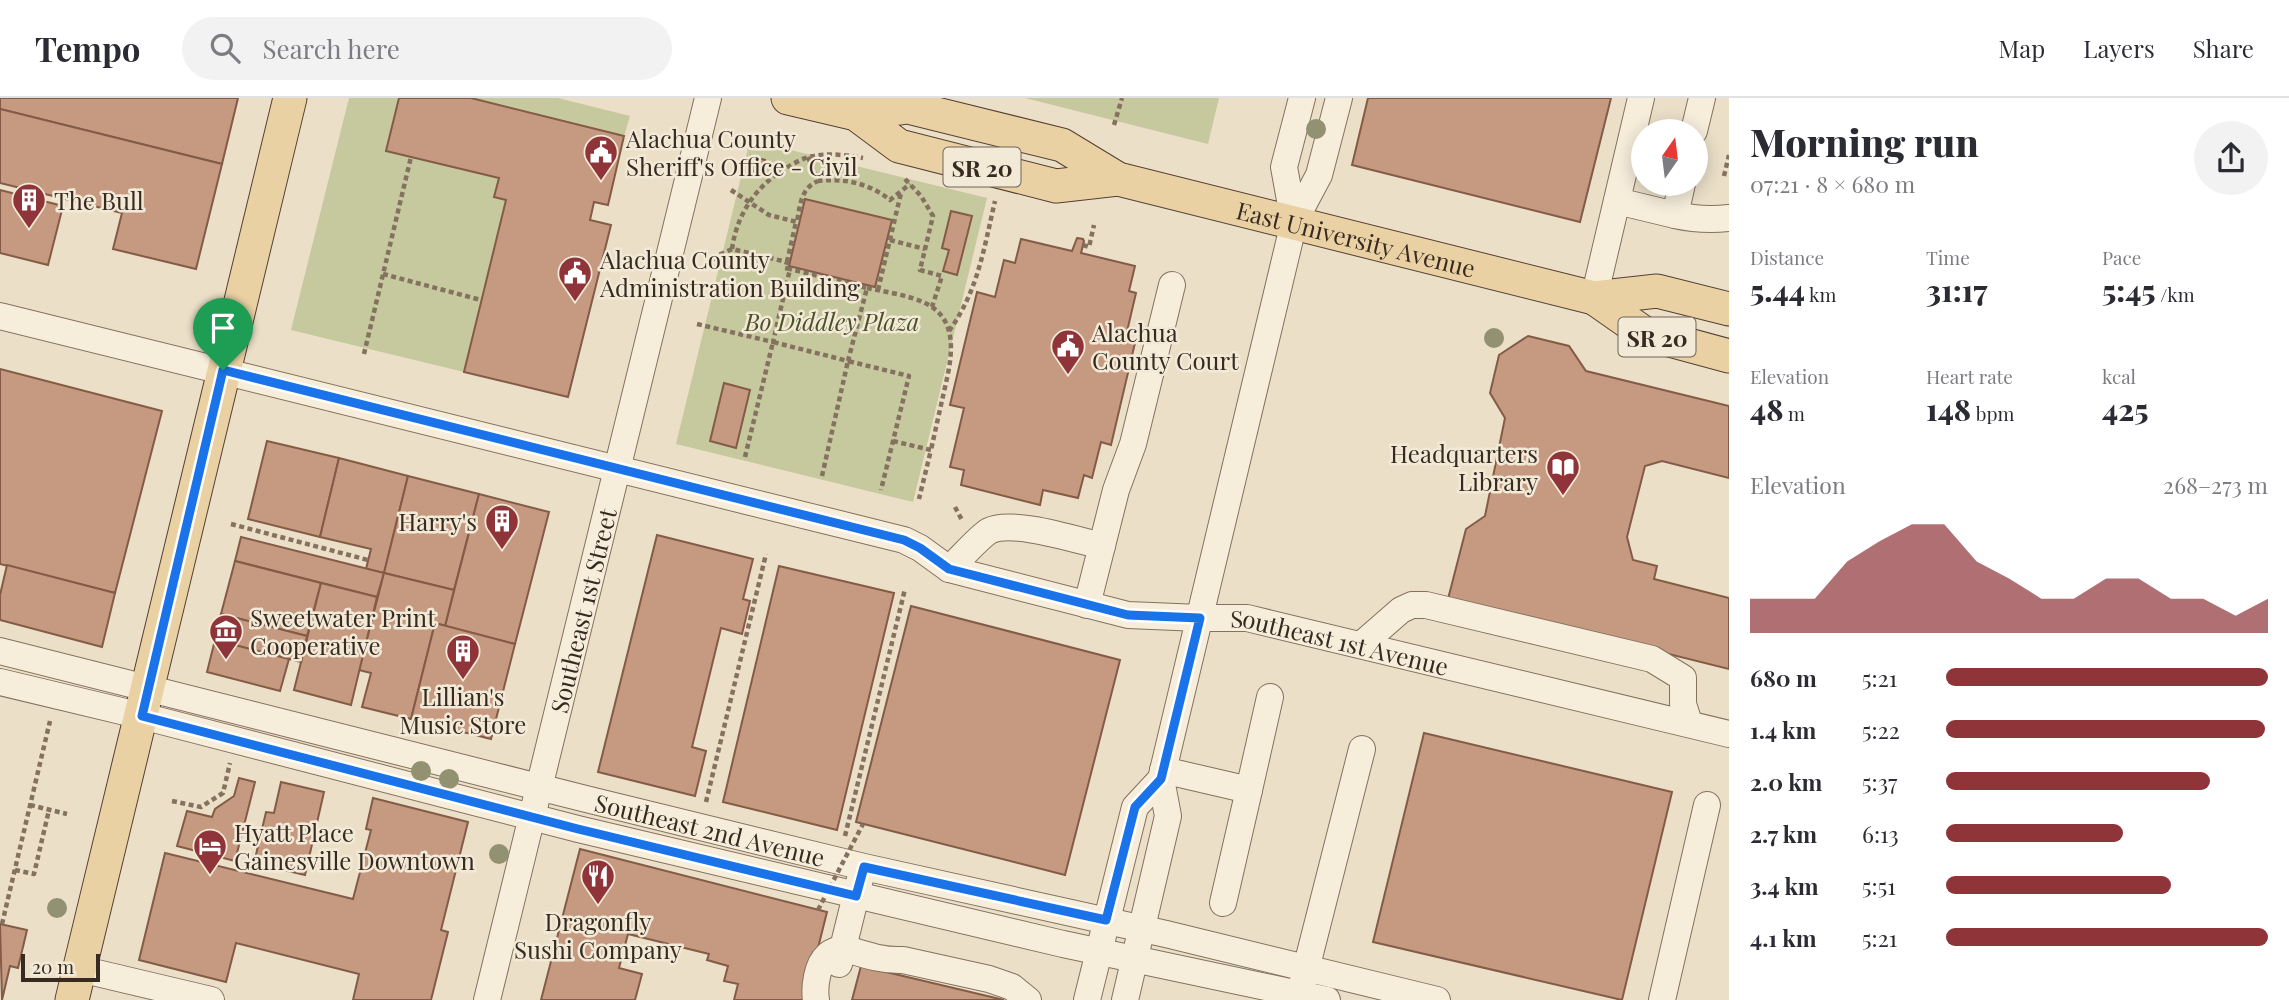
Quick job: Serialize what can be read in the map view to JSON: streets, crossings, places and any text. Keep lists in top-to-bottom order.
{
  "streets": {
    "main road": ["SR 20", "East University Avenue"],
    "street": ["Southeast 1st Street", "Southeast 1st Avenue", "Southeast 2nd Avenue"]
  },
  "crossings": [
    ["Southeast 1st Street", "Southeast 1st Avenue"],
    ["Southeast 1st Street", "Southeast 2nd Avenue"]
  ],
  "parks": ["Bo Diddley Plaza"],
  "places": {
    "public building": ["Alachua County Sheriff's Office - Civil", "Alachua County Administration Building", "Alachua County Court"],
    "building": ["The Bull", "Harry's", "Lillian's Music Store"],
    "library": ["Headquarters Library"],
    "museum": ["Sweetwater Print Cooperative"],
    "hotel": ["Hyatt Place Gainesville Downtown"],
    "restaurant": ["Dragonfly Sushi Company"]
  },
  "scale_bar": "20 m",
  "north": "top",
  "page": {
    "header": "Tempo",
    "search": "Search here",
    "nav": ["Map", "Layers", "Share"],
    "heading": ["Morning run", "07:21 · 8 × 680 m"],
    "stats": [
      ["Distance", "5.44 km"],
      ["Time", "31:17"],
      ["Pace", "5:45 /km"],
      ["Elevation", "48 m"],
      ["Heart rate", "148 bpm"],
      ["kcal", "425"]
    ],
    "chart": ["Elevation", "268–273 m"],
    "list": [
      {
        "name": "680 m",
        "note": "5:21"
      },
      {
        "name": "1.4 km",
        "note": "5:22"
      },
      {
        "name": "2.0 km",
        "note": "5:37"
      },
      {
        "name": "2.7 km",
        "note": "6:13"
      },
      {
        "name": "3.4 km",
        "note": "5:51"
      },
      {
        "name": "4.1 km",
        "note": "5:21"
      }
    ],
    "scale": "20 m"
  }
}
